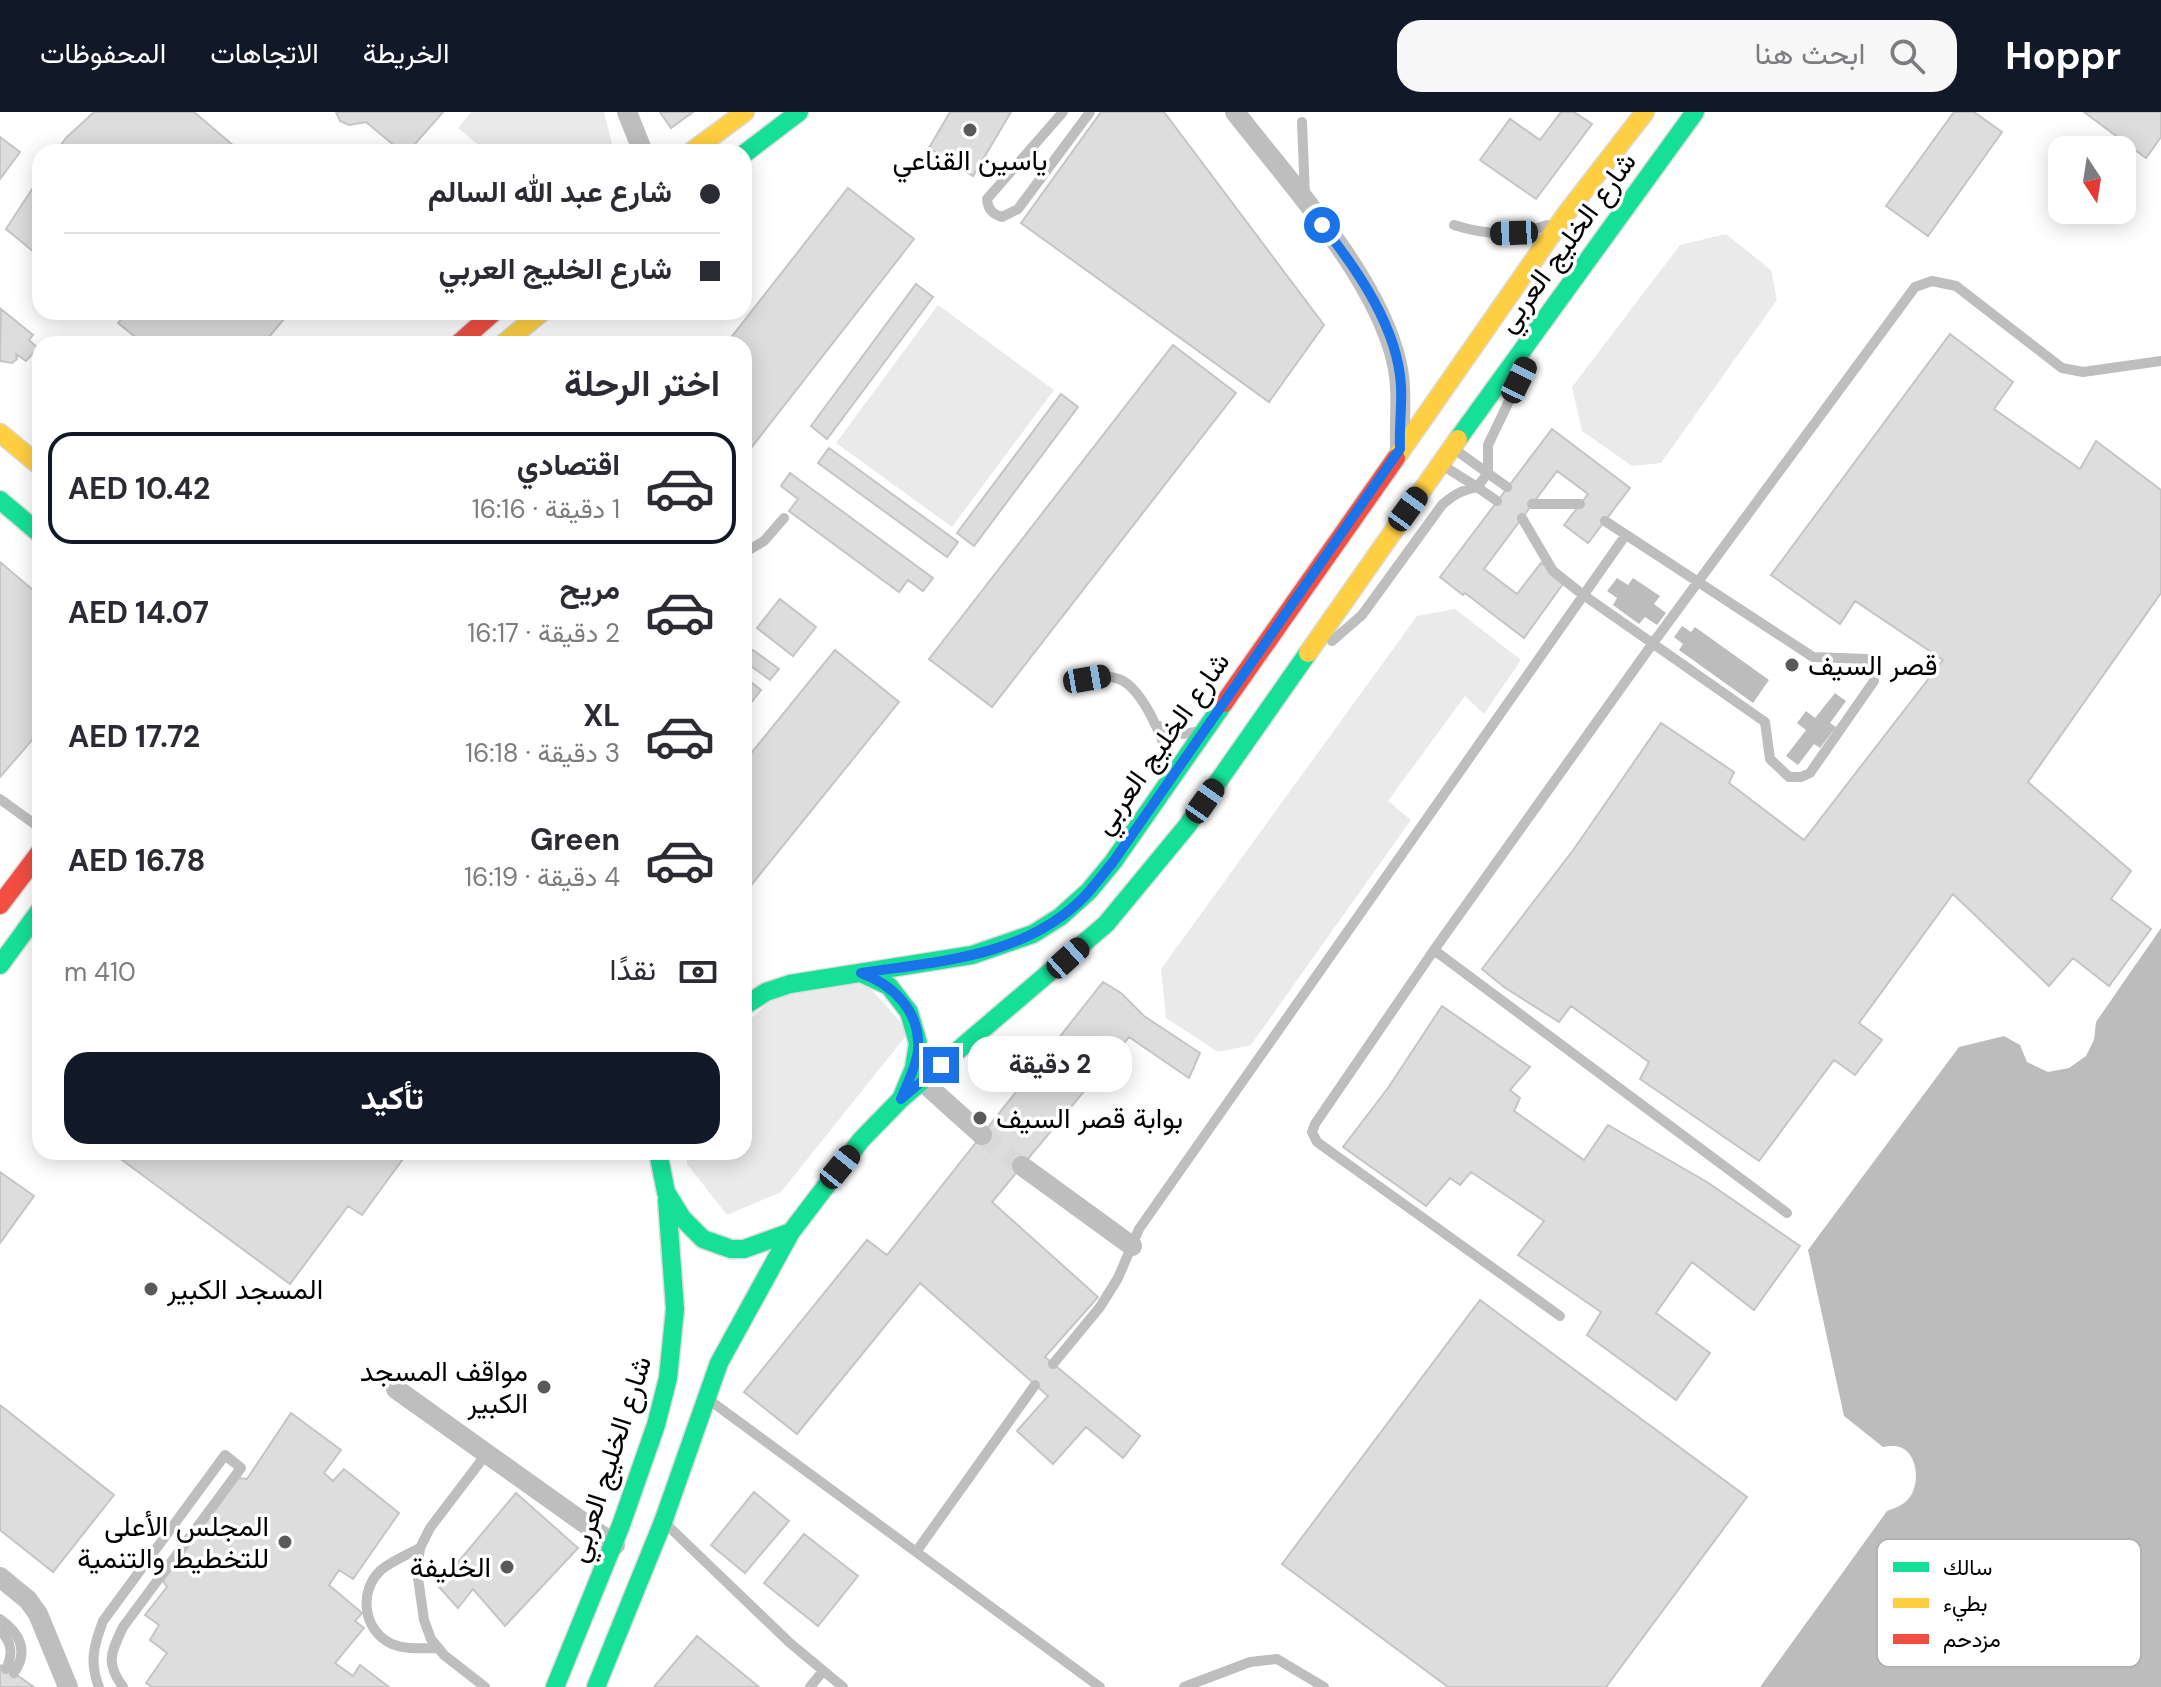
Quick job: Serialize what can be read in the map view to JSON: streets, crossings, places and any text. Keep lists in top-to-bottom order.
{
  "streets": {
    "main road": ["شارع الخليج العربي"]
  },
  "places": [
    "ياسين القناعي",
    "قصر السيف",
    "بوابة قصر السيف",
    "المسجد الكبير",
    "مواقف المسجد الكبير",
    "المجلس الأعلى للتخطيط والتنمية",
    "الخليفة"
  ],
  "legend": ["سالك", "بطيء", "مزدحم"],
  "north": "bottom",
  "page": {
    "header": "Hoppr",
    "search": "ابحث هنا",
    "nav": ["الخريطة", "الاتجاهات", "المحفوظات"],
    "banner": ["شارع عبد الله السالم", "شارع الخليج العربي"],
    "heading": "اختر الرحلة",
    "list": [
      {
        "name": "اقتصادي",
        "note": "1 دقيقة · 16:16",
        "value": "AED 10.42"
      },
      {
        "name": "مريح",
        "note": "2 دقيقة · 16:17",
        "value": "AED 14.07"
      },
      {
        "name": "XL",
        "note": "3 دقيقة · 16:18",
        "value": "AED 17.72"
      },
      {
        "name": "Green",
        "note": "4 دقيقة · 16:19",
        "value": "AED 16.78"
      }
    ],
    "pay": ["نقدًا", "410 m"],
    "bubble": "2 دقيقة",
    "buttons": "تأكيد"
  }
}
